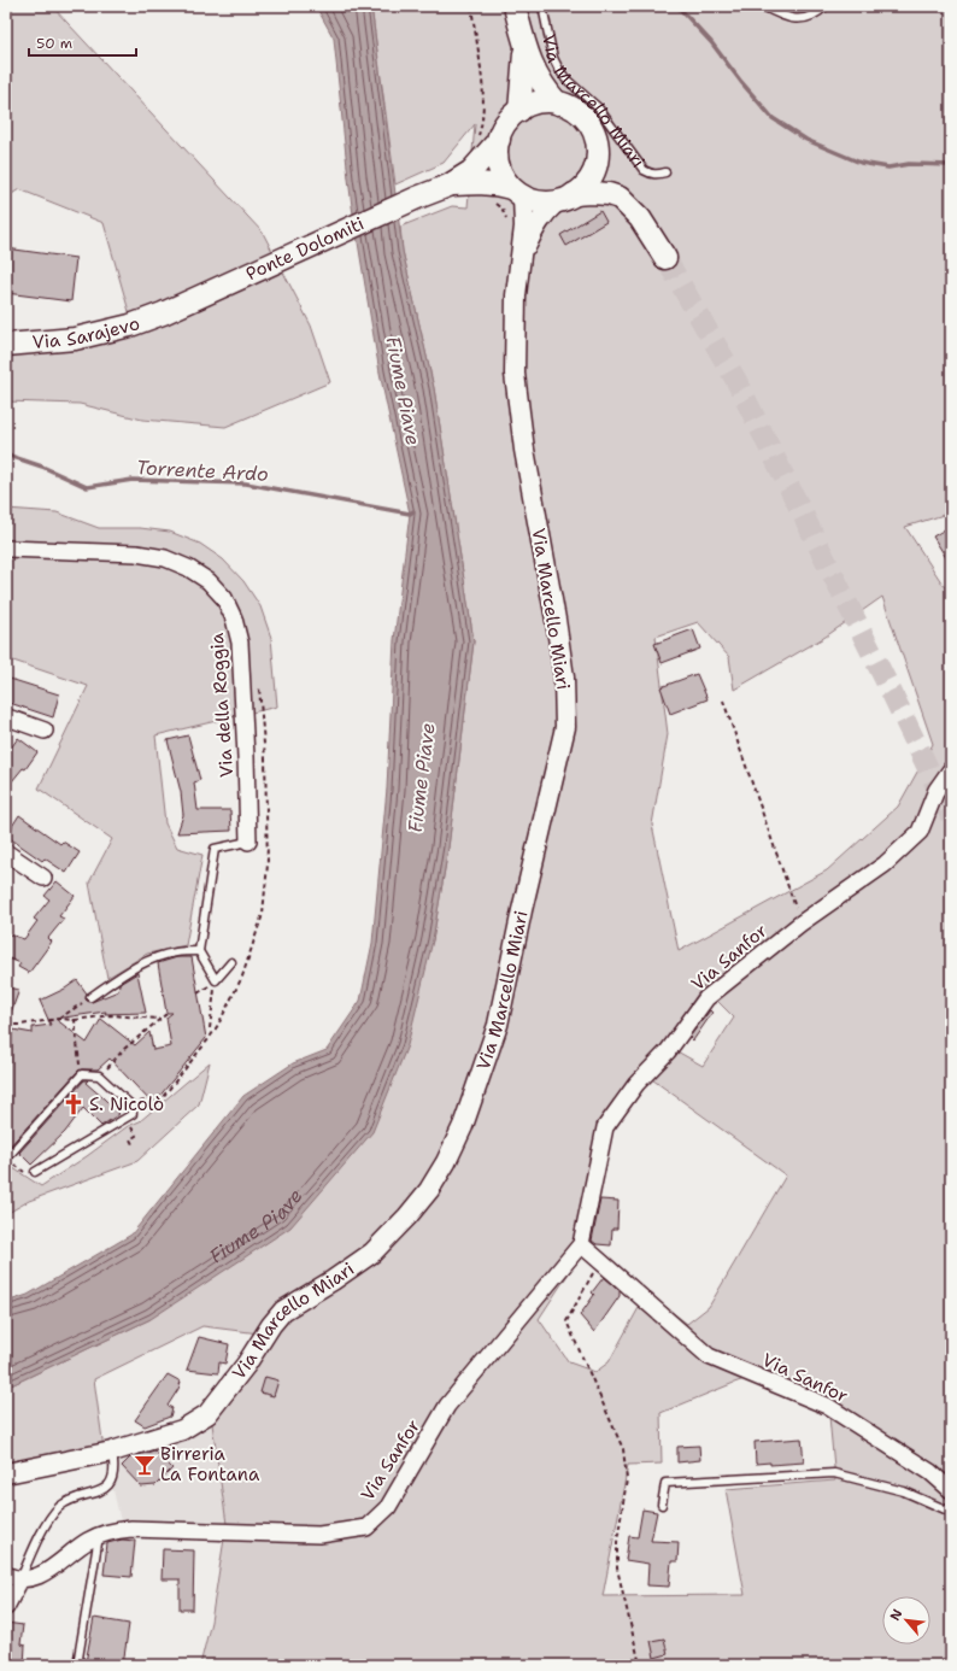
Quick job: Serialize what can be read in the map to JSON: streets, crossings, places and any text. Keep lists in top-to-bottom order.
{
  "streets": {
    "main road": ["Via Marcello Miari", "Ponte Dolomiti", "Via Sarajevo"],
    "street": ["Via della Roggia", "Via Sanfor"]
  },
  "crossings": [
    ["Via Marcello Miari", "Ponte Dolomiti"],
    ["Ponte Dolomiti", "Via Sarajevo"]
  ],
  "water": ["Fiume Piave", "Torrente Ardo"],
  "places": {
    "church": ["S. Nicolò"],
    "bar": ["Birreria La Fontana"]
  },
  "scale_bar": "50 m",
  "north": "top left"
}
